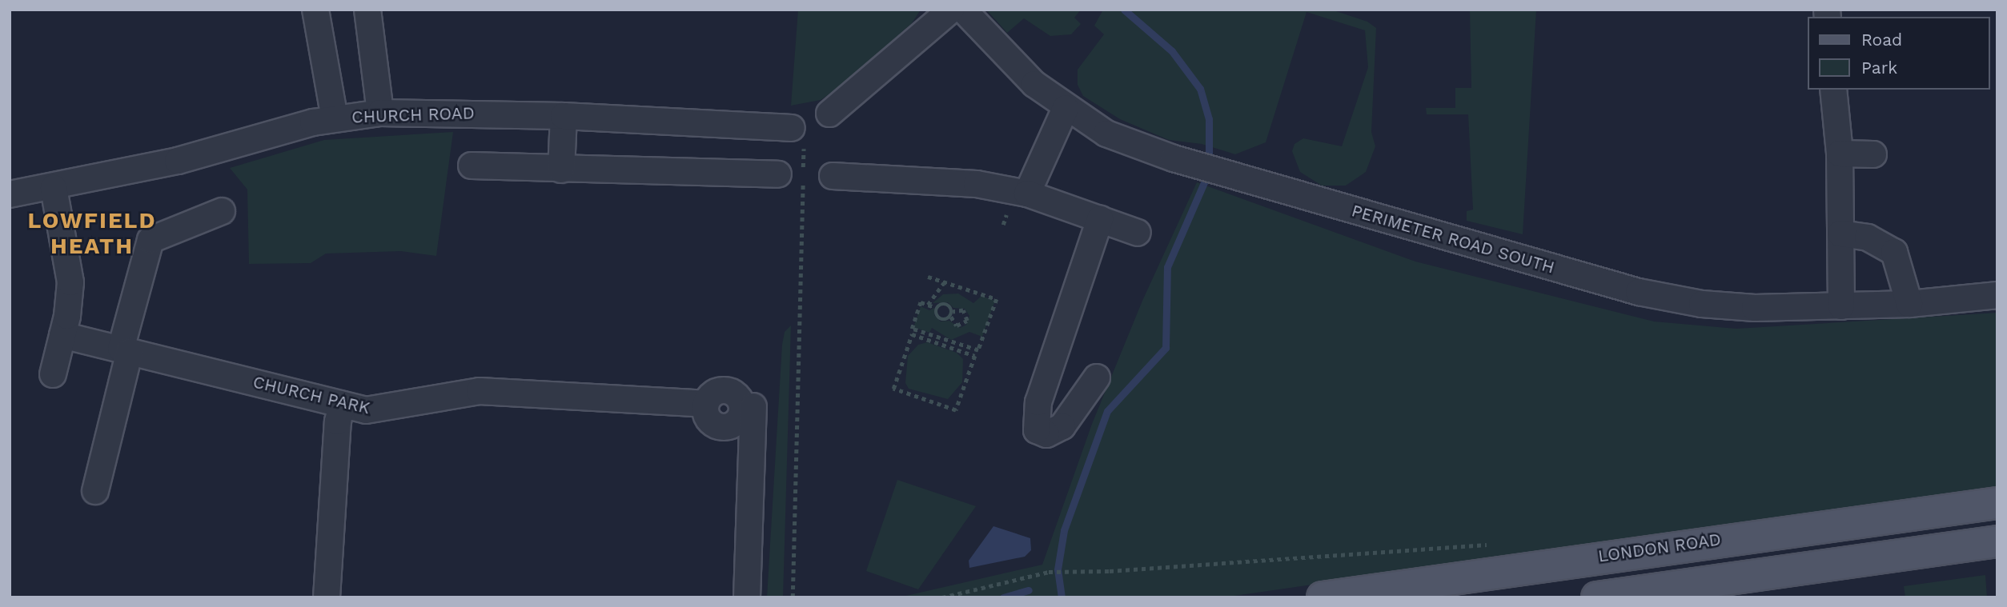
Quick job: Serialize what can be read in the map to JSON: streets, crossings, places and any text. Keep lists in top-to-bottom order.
{
  "streets": {
    "main road": ["LONDON ROAD"],
    "street": ["CHURCH ROAD", "PERIMETER ROAD SOUTH", "CHURCH PARK"]
  },
  "districts": ["LOWFIELD HEATH"],
  "legend": ["Road", "Park"]
}
